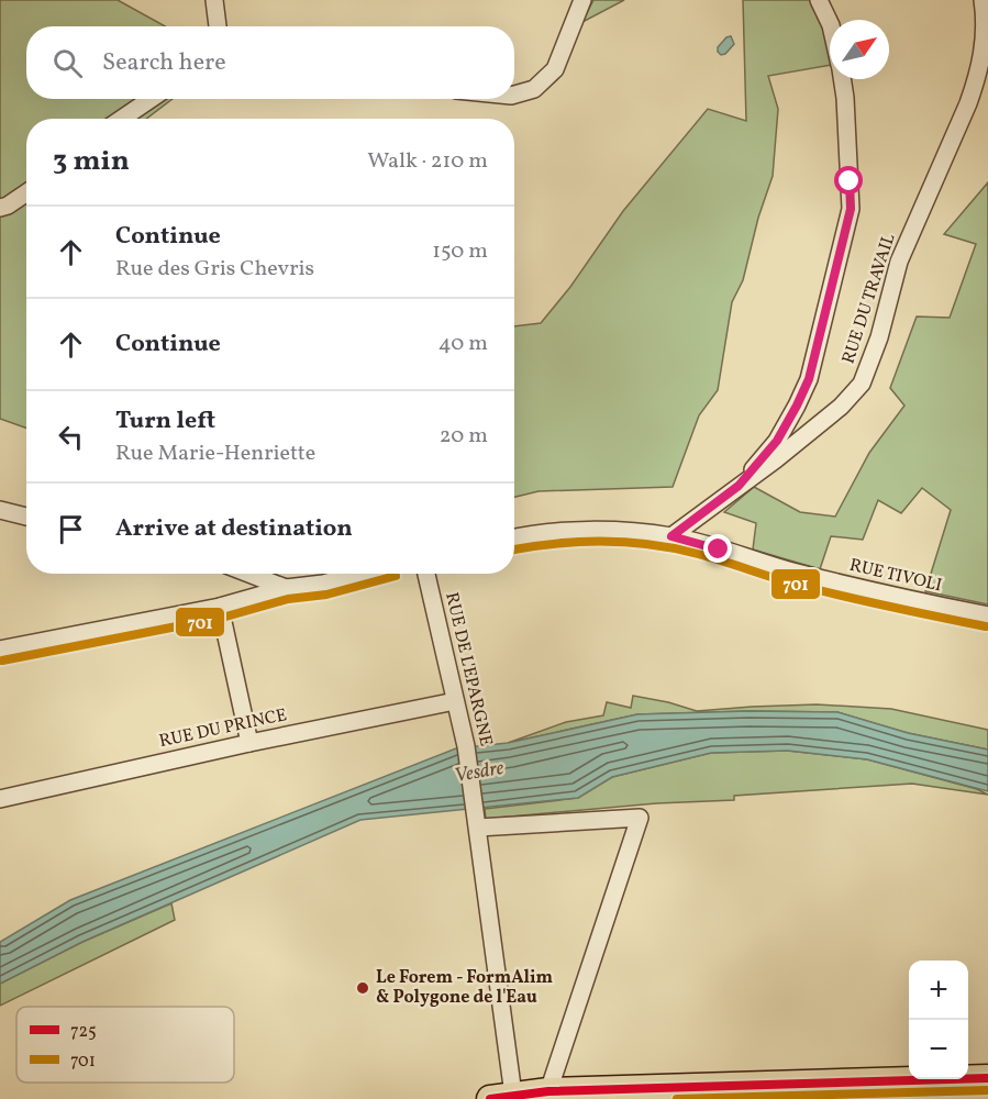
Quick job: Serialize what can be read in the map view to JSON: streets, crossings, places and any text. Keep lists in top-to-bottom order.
{
  "streets": {
    "street": [
      "RUE DU TRAVAIL",
      "RUE TIVOLI",
      "RUE DE L'EPARGNE",
      "RUE DU PRINCE"
    ]
  },
  "crossings": [
    ["RUE DE L'EPARGNE", "RUE DU PRINCE"]
  ],
  "water": ["Vesdre"],
  "places": ["Le Forem - FormAlim & Polygone de l'Eau"],
  "lines": ["transit line 701", "transit line 725"],
  "legend": ["725", "701"],
  "north": "top right",
  "page": {
    "search": "Search here",
    "heading": ["3 min", "Walk · 210 m"],
    "list": [
      ["Continue", "Rue des Gris Chevris", "150 m"],
      ["Continue", "40 m"],
      ["Turn left", "Rue Marie-Henriette", "20 m"],
      "Arrive at destination"
    ],
    "map_buttons": ["+", "−"]
  }
}
